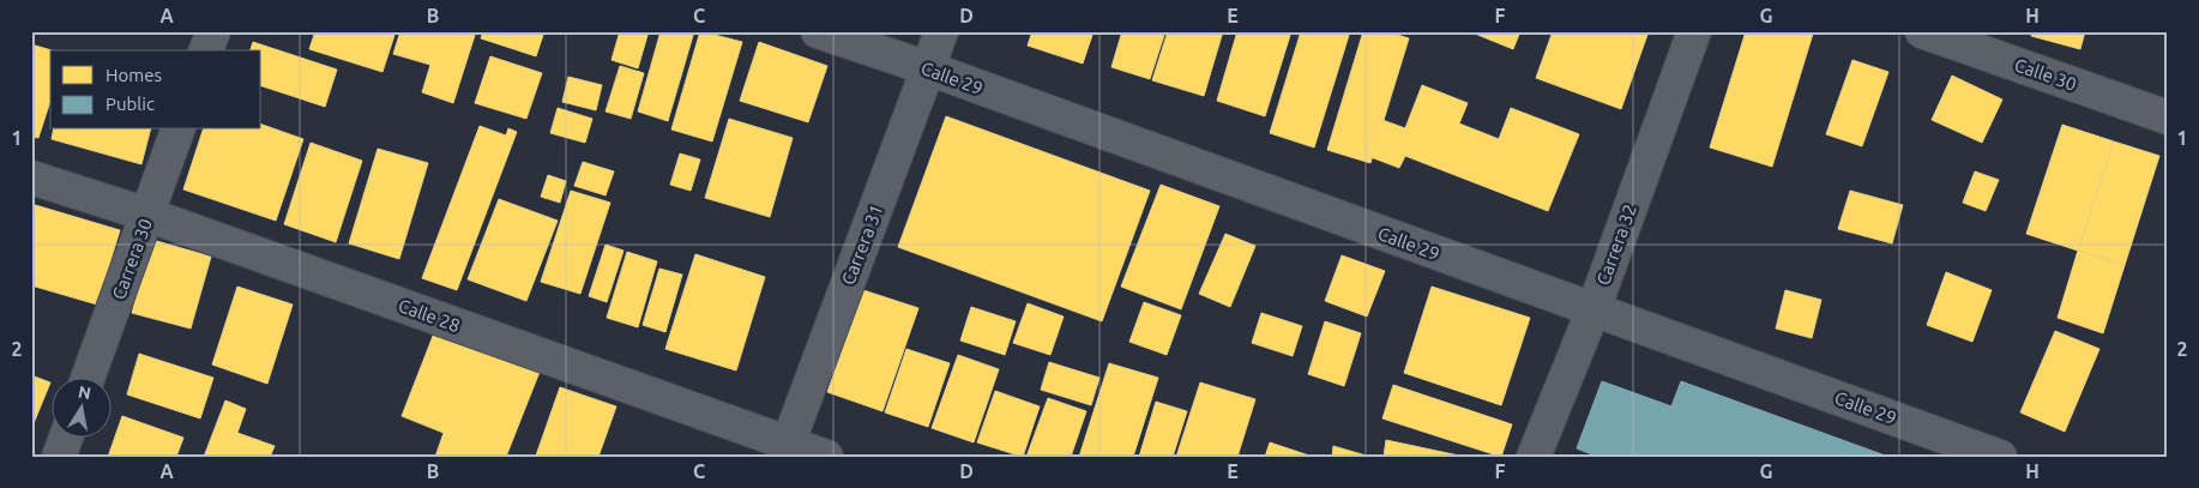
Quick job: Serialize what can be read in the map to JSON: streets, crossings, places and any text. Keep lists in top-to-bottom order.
{
  "streets": {
    "street": [
      "Calle 30",
      "Calle 29",
      "Carrera 31",
      "Carrera 32",
      "Carrera 30",
      "Calle 28"
    ]
  },
  "crossings": [
    ["Calle 29", "Carrera 31"],
    ["Calle 29", "Carrera 32"],
    ["Carrera 31", "Calle 28"],
    ["Carrera 30", "Calle 28"]
  ],
  "legend": ["Homes", "Public"],
  "north": "top",
  "grid": {
    "columns": [
      "A",
      "B",
      "C",
      "D",
      "E",
      "F",
      "G",
      "H"
    ],
    "rows": ["1", "2"]
  }
}
